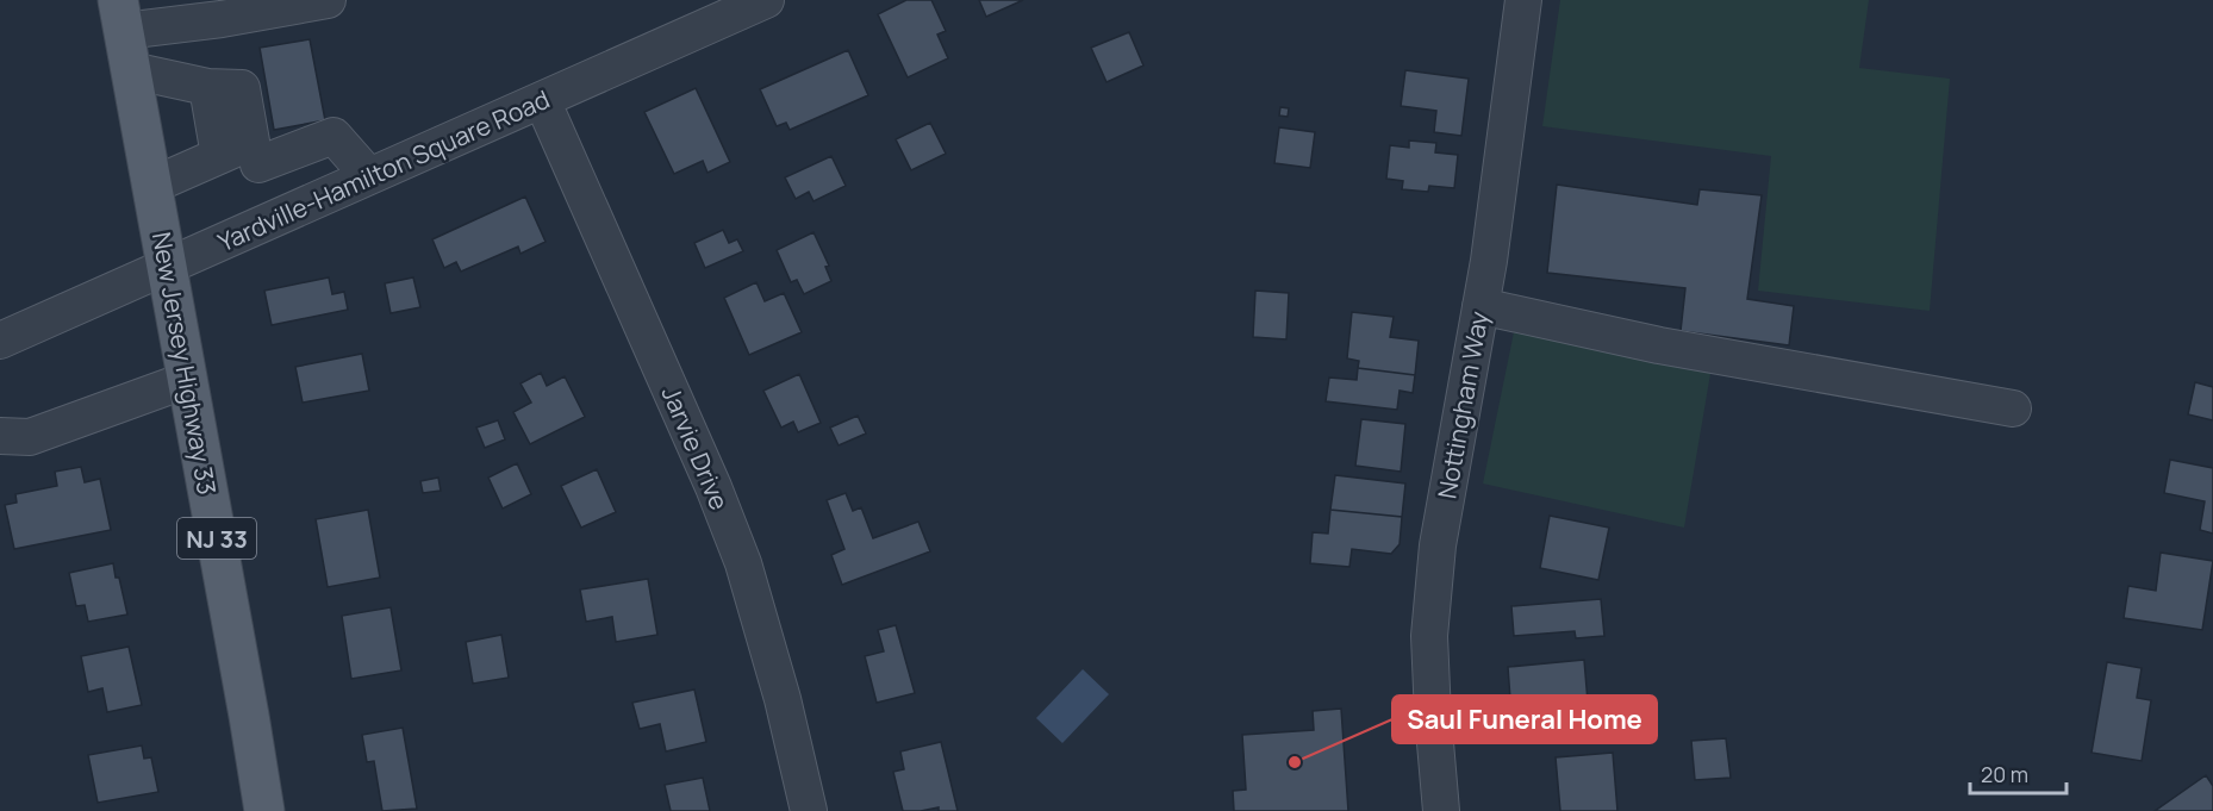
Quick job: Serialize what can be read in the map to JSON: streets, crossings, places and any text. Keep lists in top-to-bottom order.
{
  "streets": {
    "main road": ["New Jersey Highway 33", "NJ 33"],
    "street": ["Yardville-Hamilton Square Road", "Nottingham Way", "Jarvie Drive"]
  },
  "crossings": [
    ["Yardville-Hamilton Square Road", "New Jersey Highway 33"],
    ["Yardville-Hamilton Square Road", "Jarvie Drive"]
  ],
  "places": ["Saul Funeral Home"],
  "scale_bar": "20 m"
}
